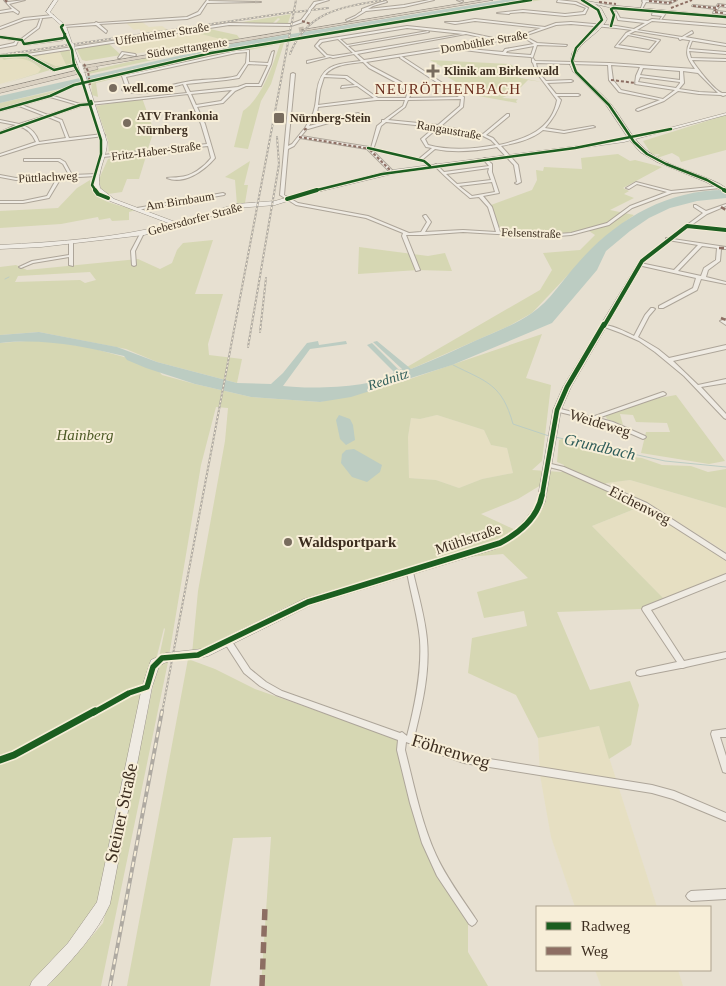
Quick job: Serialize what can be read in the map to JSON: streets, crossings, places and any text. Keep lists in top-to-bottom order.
{
  "streets": {
    "highway": ["Südwesttangente"],
    "main road": ["Gebersdorfer Straße"],
    "street": [
      "Uffenheimer Straße",
      "Dombühler Straße",
      "Rangaustraße",
      "Fritz-Haber-Straße",
      "Püttlachweg",
      "Am Birnbaum",
      "Felsenstraße",
      "Weideweg",
      "Eichenweg",
      "Mühlstraße",
      "Föhrenweg",
      "Steiner Straße"
    ]
  },
  "crossings": [
    ["Rangaustraße", "Gebersdorfer Straße"],
    ["Gebersdorfer Straße", "Felsenstraße"],
    ["Weideweg", "Mühlstraße"],
    ["Eichenweg", "Mühlstraße"],
    ["Mühlstraße", "Föhrenweg"],
    ["Mühlstraße", "Steiner Straße"]
  ],
  "districts": ["NEURÖTHENBACH"],
  "water": ["Rednitz", "Grundbach"],
  "parks": ["Hainberg"],
  "places": {
    "health": ["Klinik am Birkenwald"],
    "other": ["well.come", "ATV Frankonia Nürnberg", "Waldsportpark"],
    "transit": ["Nürnberg-Stein"]
  },
  "legend": ["Radweg", "Weg"]
}
